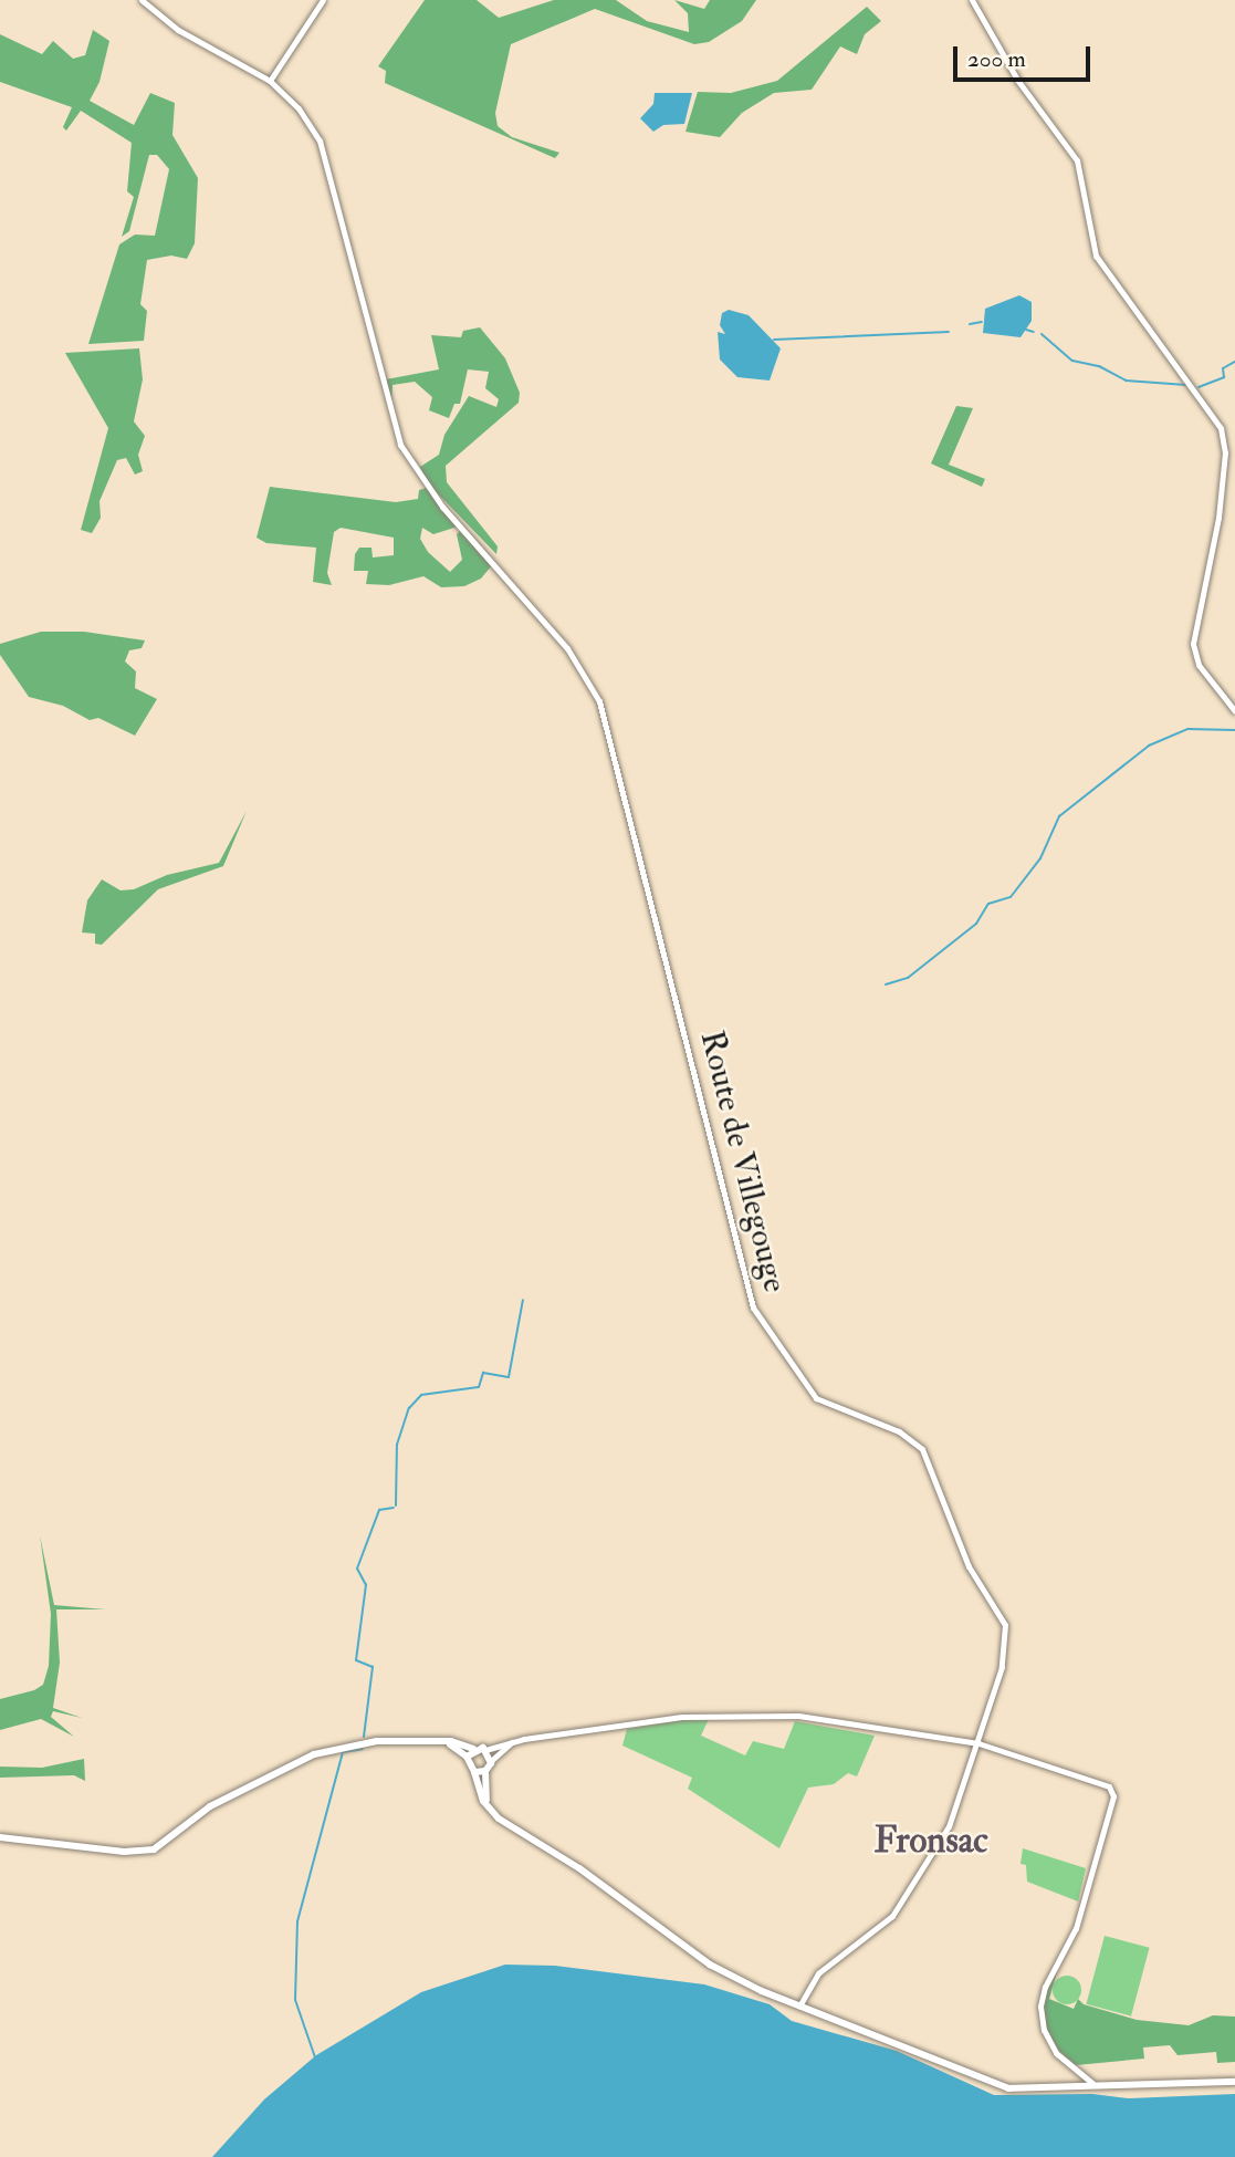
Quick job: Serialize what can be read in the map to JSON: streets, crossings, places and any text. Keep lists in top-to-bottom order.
{
  "streets": {
    "street": ["Route de Villegouge"]
  },
  "districts": ["Fronsac"],
  "scale_bar": "200 m"
}
